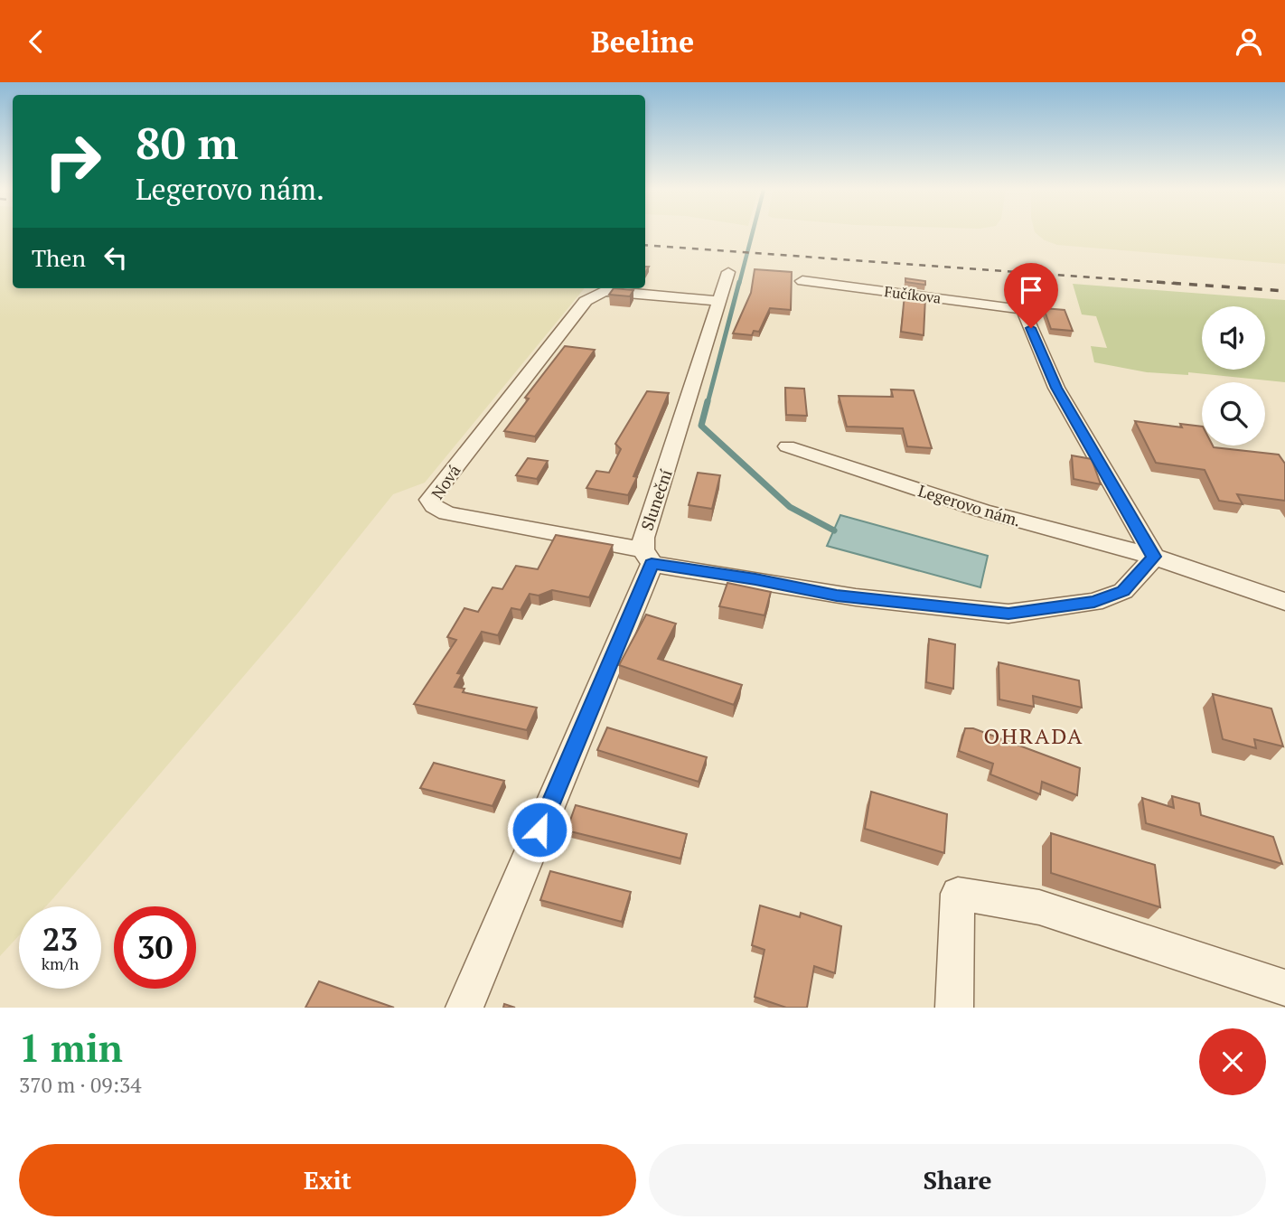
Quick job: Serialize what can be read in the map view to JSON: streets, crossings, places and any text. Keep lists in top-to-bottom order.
{
  "streets": {
    "street": [
      "Fučíkova",
      "Nová",
      "Sluneční",
      "Legerovo nám."
    ]
  },
  "crossings": [
    ["Fučíkova", "Legerovo nám."],
    ["Nová", "Sluneční"]
  ],
  "districts": ["OHRADA"],
  "page": {
    "header": "Beeline",
    "turn": ["80 m", "Legerovo nám."],
    "then": "Then",
    "speed": "23 km/h",
    "limit": "30",
    "heading": ["1 min", "370 m · 09:34"],
    "buttons": ["Exit", "Share"]
  }
}
